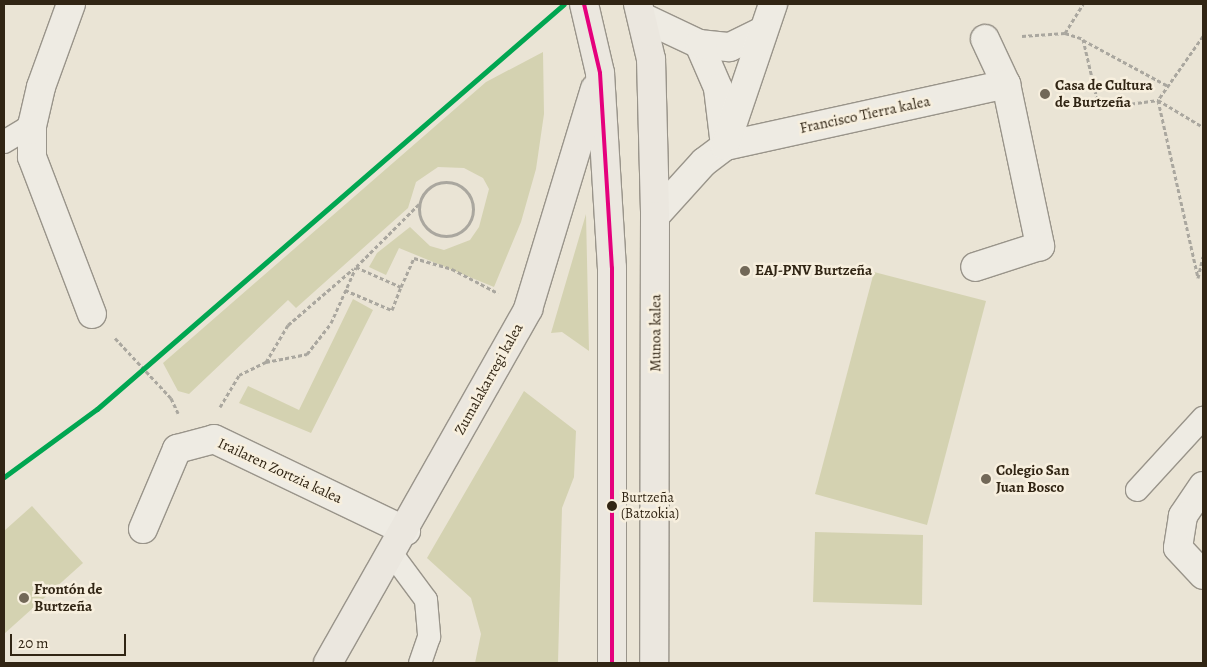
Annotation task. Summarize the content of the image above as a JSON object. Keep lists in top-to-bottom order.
{
  "streets": {
    "main road": ["Munoa kalea", "Zumalakarregi kalea"],
    "street": ["Francisco Tierra kalea", "Irailaren Zortzia kalea"]
  },
  "crossings": [
    ["Zumalakarregi kalea", "Irailaren Zortzia kalea"]
  ],
  "places": [
    "Casa de Cultura de Burtzeña",
    "EAJ-PNV Burtzeña",
    "Colegio San Juan Bosco",
    "Burtzeña (Batzokia)",
    "Frontón de Burtzeña"
  ],
  "scale_bar": "20 m"
}
